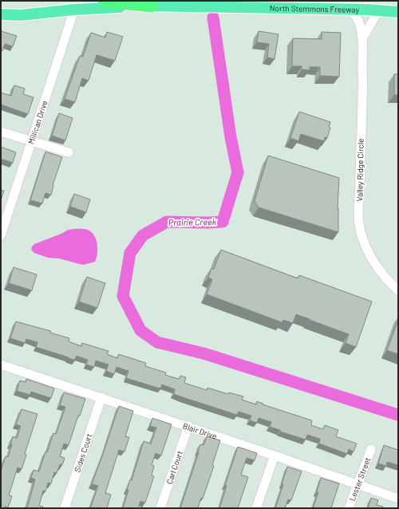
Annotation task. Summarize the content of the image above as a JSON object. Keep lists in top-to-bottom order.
{
  "streets": {
    "main road": ["North Stemmons Freeway"],
    "street": [
      "Millican Drive",
      "Valley Ridge Circle",
      "Blair Drive",
      "Sides Court",
      "Carl Court",
      "Lester Street"
    ]
  },
  "crossings": [
    ["North Stemmons Freeway", "Millican Drive"],
    ["North Stemmons Freeway", "Valley Ridge Circle"],
    ["Blair Drive", "Sides Court"],
    ["Blair Drive", "Carl Court"],
    ["Blair Drive", "Lester Street"]
  ],
  "water": ["Prairie Creek"]
}
